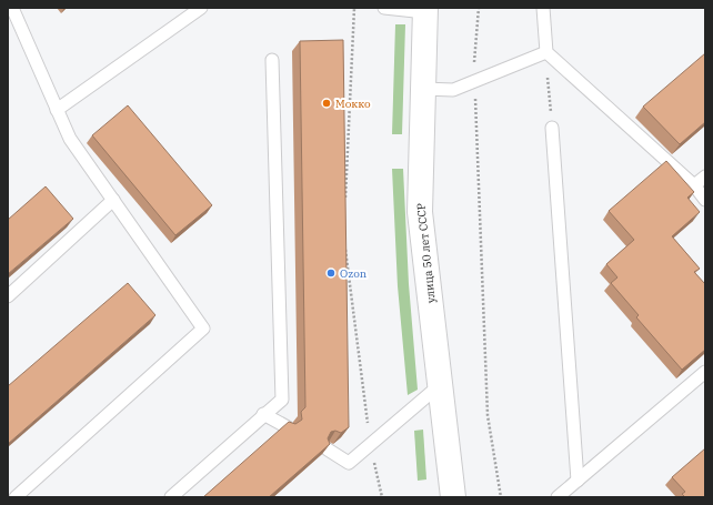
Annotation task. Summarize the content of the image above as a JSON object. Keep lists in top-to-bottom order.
{
  "streets": {
    "main road": ["улица 50 лет СССР"]
  },
  "places": ["Мокко", "Ozon"]
}
